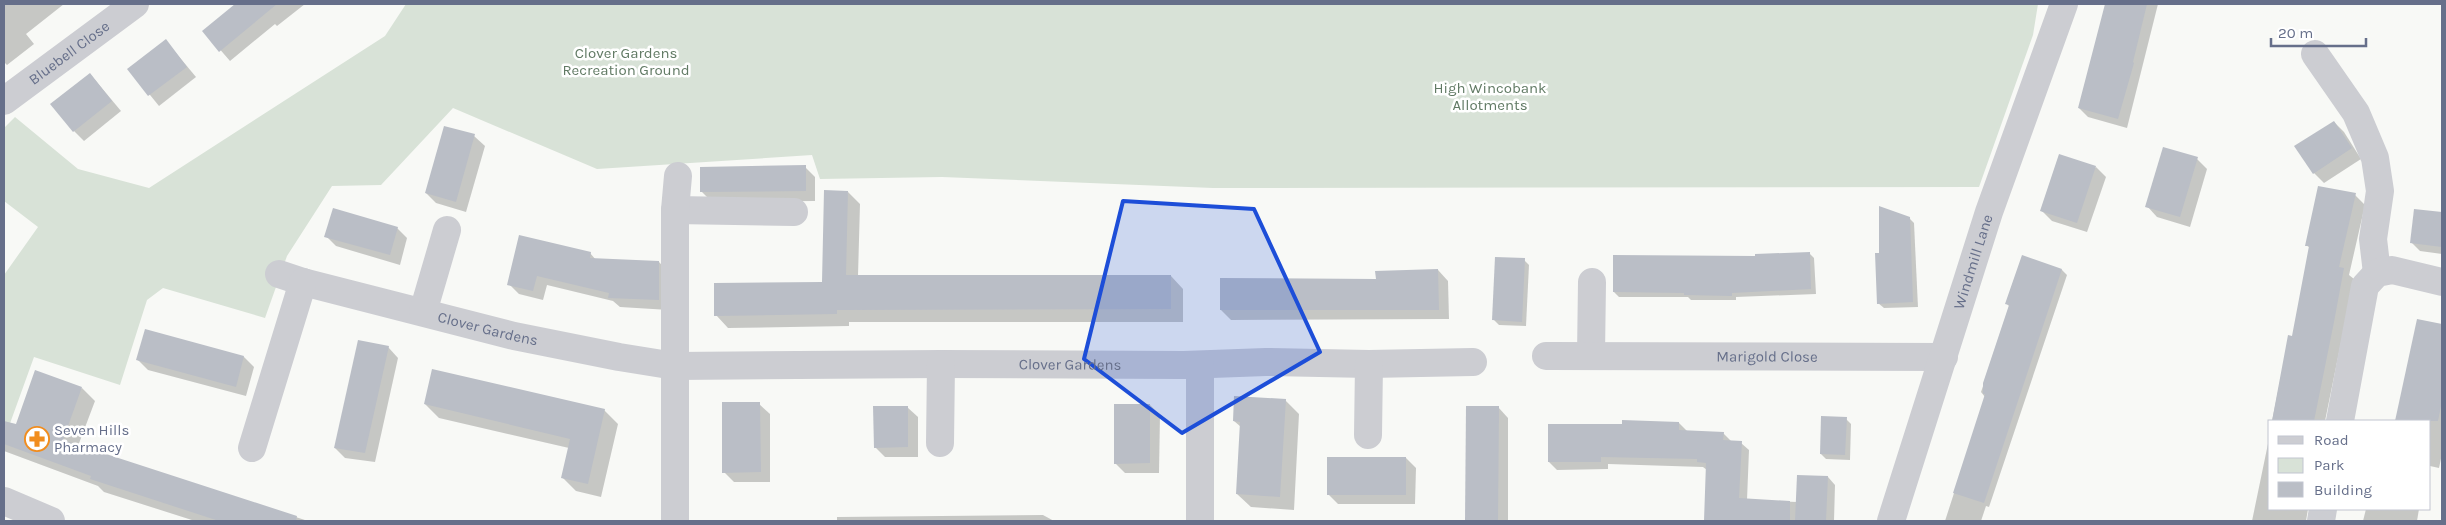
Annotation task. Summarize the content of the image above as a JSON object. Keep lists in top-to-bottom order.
{
  "streets": {
    "street": [
      "Bluebell Close",
      "Windmill Lane",
      "Clover Gardens",
      "Marigold Close"
    ]
  },
  "crossings": [
    ["Windmill Lane", "Marigold Close"]
  ],
  "parks": ["Clover Gardens Recreation Ground", "High Wincobank Allotments"],
  "places": {
    "pharmacy": ["Seven Hills Pharmacy"]
  },
  "legend": ["Road", "Park", "Building"],
  "scale_bar": "20 m"
}
